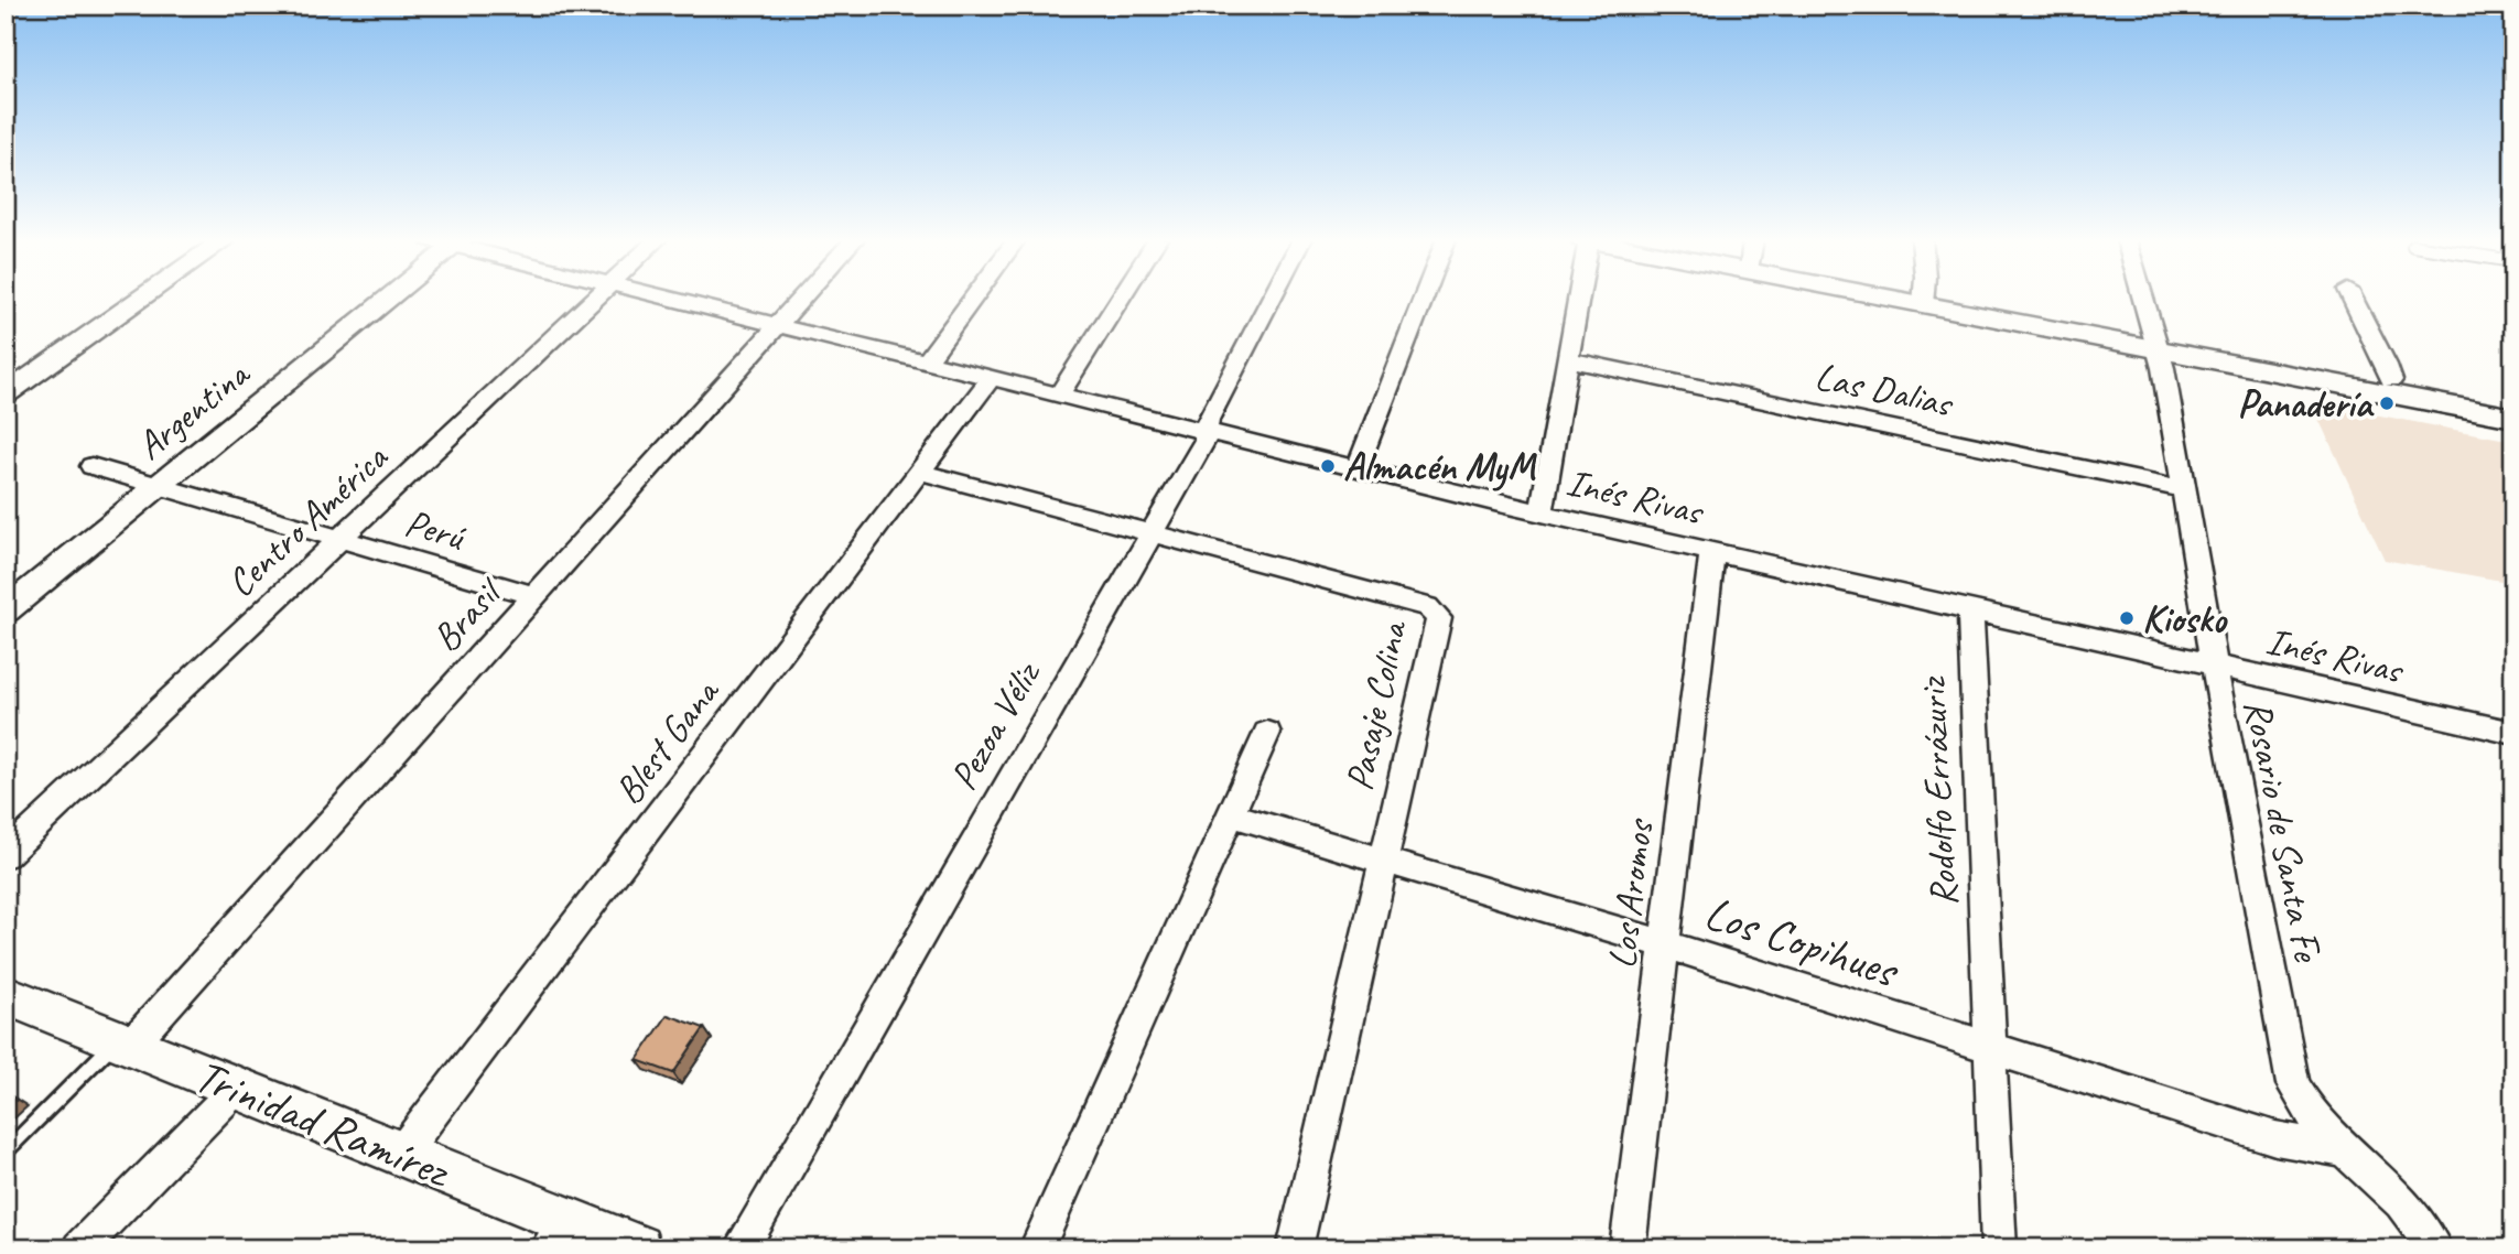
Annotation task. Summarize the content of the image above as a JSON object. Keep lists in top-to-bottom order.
{
  "streets": {
    "main road": ["Trinidad Ramírez"],
    "street": [
      "Las Dalias",
      "Argentina",
      "Inés Rivas",
      "Centro América",
      "Perú",
      "Brasil",
      "Pasaje Colina",
      "Pezoa Véliz",
      "Blest Gana",
      "Rodolfo Errázuriz",
      "Rosario de Santa Fe",
      "Los Aromos",
      "Los Copihues"
    ]
  },
  "crossings": [
    ["Las Dalias", "Rosario de Santa Fe"],
    ["Argentina", "Perú"],
    ["Inés Rivas", "Brasil"],
    ["Inés Rivas", "Pezoa Véliz"],
    ["Inés Rivas", "Blest Gana"],
    ["Inés Rivas", "Rodolfo Errázuriz"],
    ["Inés Rivas", "Rosario de Santa Fe"],
    ["Inés Rivas", "Los Aromos"],
    ["Centro América", "Perú"],
    ["Perú", "Brasil"],
    ["Brasil", "Trinidad Ramírez"],
    ["Pasaje Colina", "Pezoa Véliz"],
    ["Pasaje Colina", "Blest Gana"],
    ["Pasaje Colina", "Los Copihues"],
    ["Blest Gana", "Trinidad Ramírez"],
    ["Rodolfo Errázuriz", "Los Copihues"],
    ["Rosario de Santa Fe", "Los Copihues"],
    ["Los Aromos", "Los Copihues"]
  ],
  "places": ["Panadería", "Almacén MyM", "Kiosko"]
}
